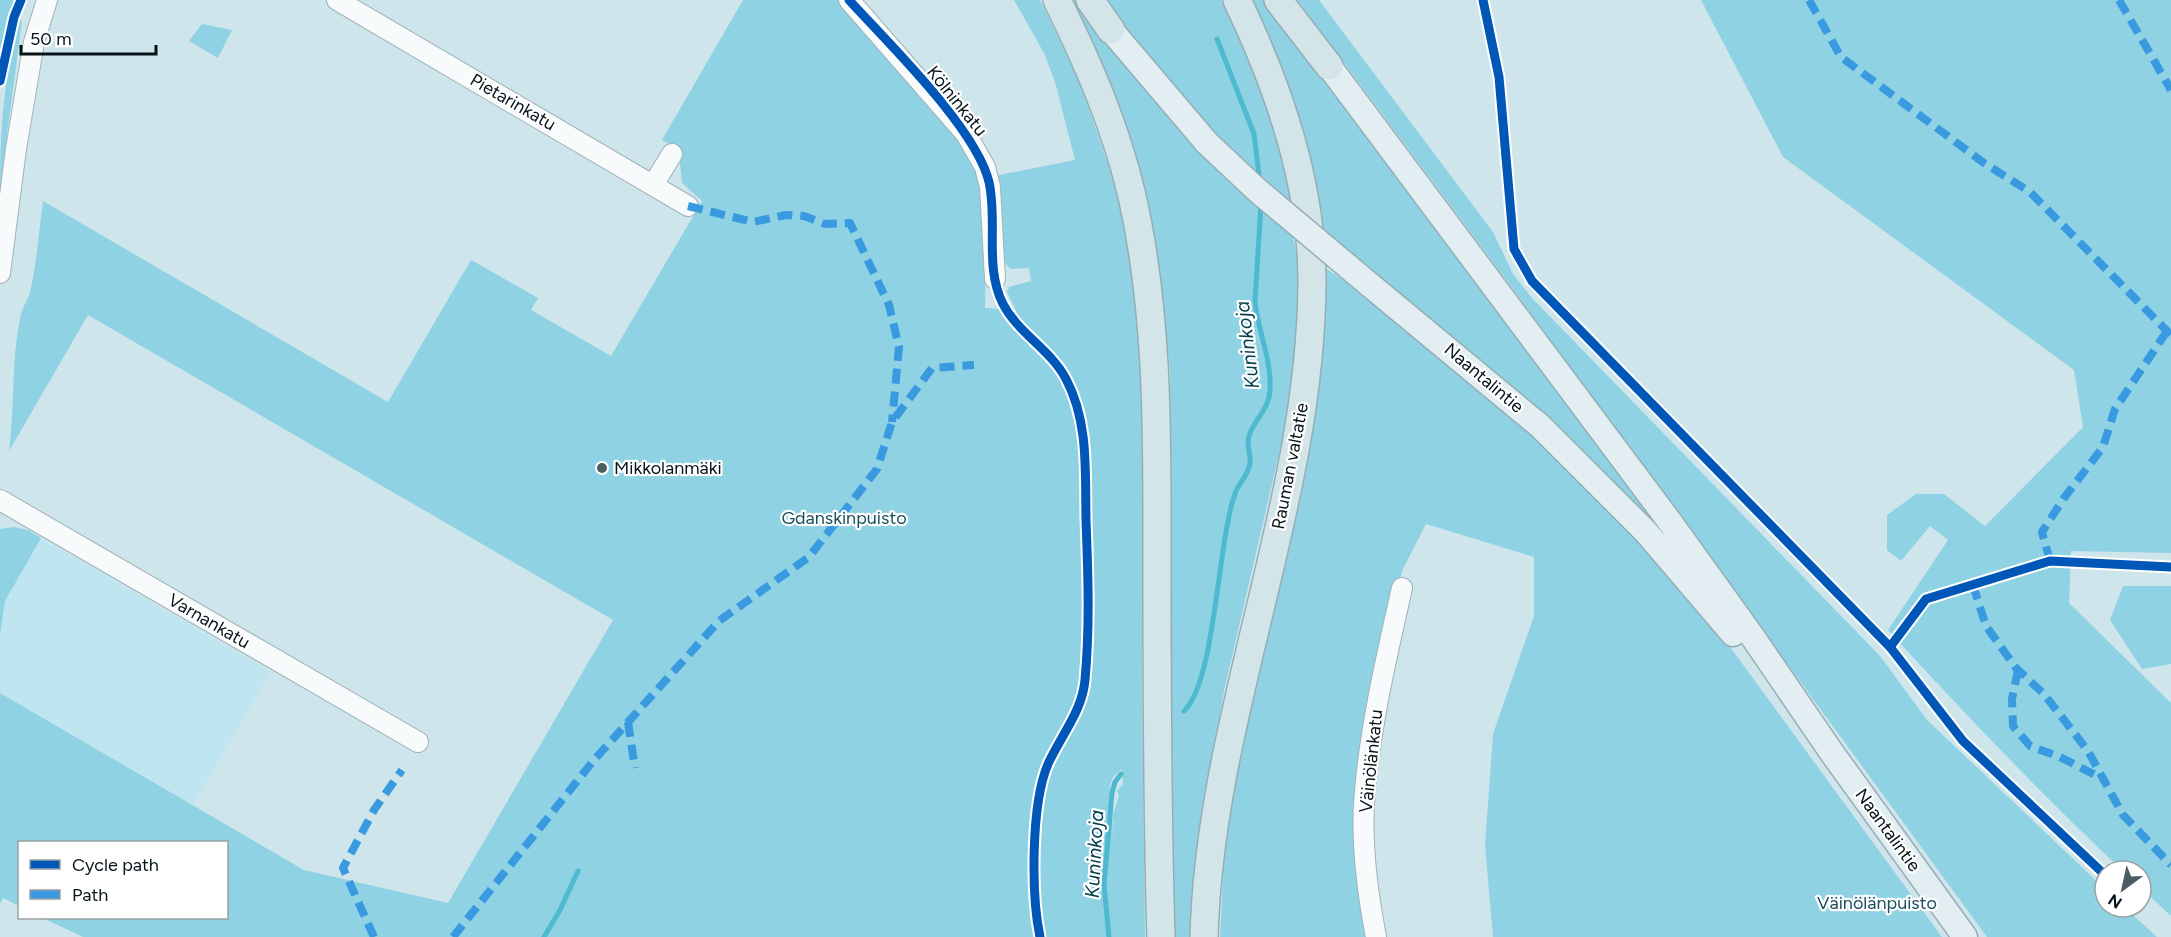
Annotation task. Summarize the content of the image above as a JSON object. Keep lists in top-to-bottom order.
{
  "streets": {
    "highway": ["Rauman valtatie"],
    "main road": ["Naantalintie"],
    "street": [
      "Kölninkatu",
      "Pietarinkatu",
      "Varnankatu",
      "Väinölänkatu"
    ]
  },
  "water": ["Kuninkoja"],
  "parks": ["Gdanskinpuisto", "Väinölänpuisto"],
  "places": ["Mikkolanmäki"],
  "legend": ["Cycle path", "Path"],
  "scale_bar": "50 m",
  "north": "bottom left"
}
